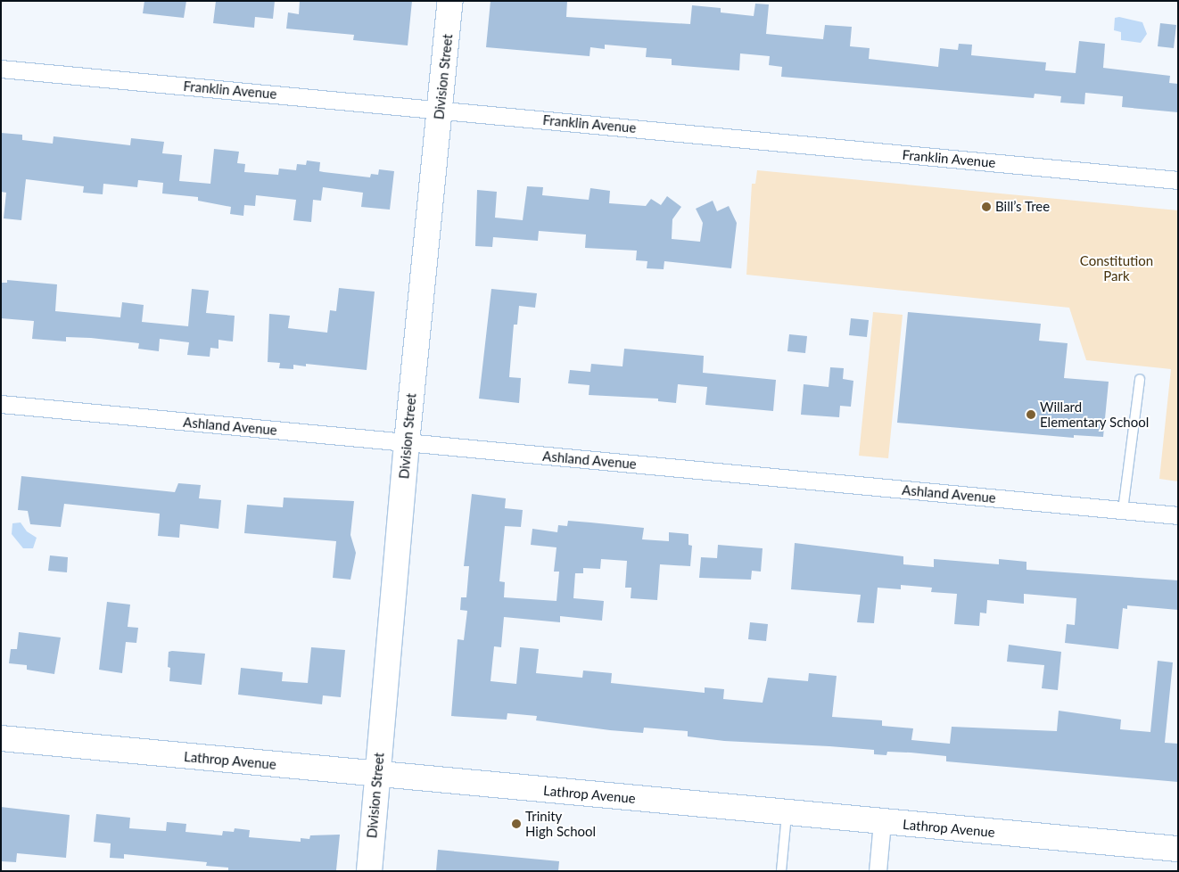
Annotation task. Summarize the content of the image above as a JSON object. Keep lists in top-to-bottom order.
{
  "streets": {
    "street": [
      "Division Street",
      "Franklin Avenue",
      "Ashland Avenue",
      "Lathrop Avenue"
    ]
  },
  "crossings": [
    ["Division Street", "Franklin Avenue"],
    ["Division Street", "Ashland Avenue"],
    ["Division Street", "Lathrop Avenue"]
  ],
  "parks": ["Constitution Park"],
  "places": ["Bill’s Tree", "Willard Elementary School", "Trinity High School"]
}
